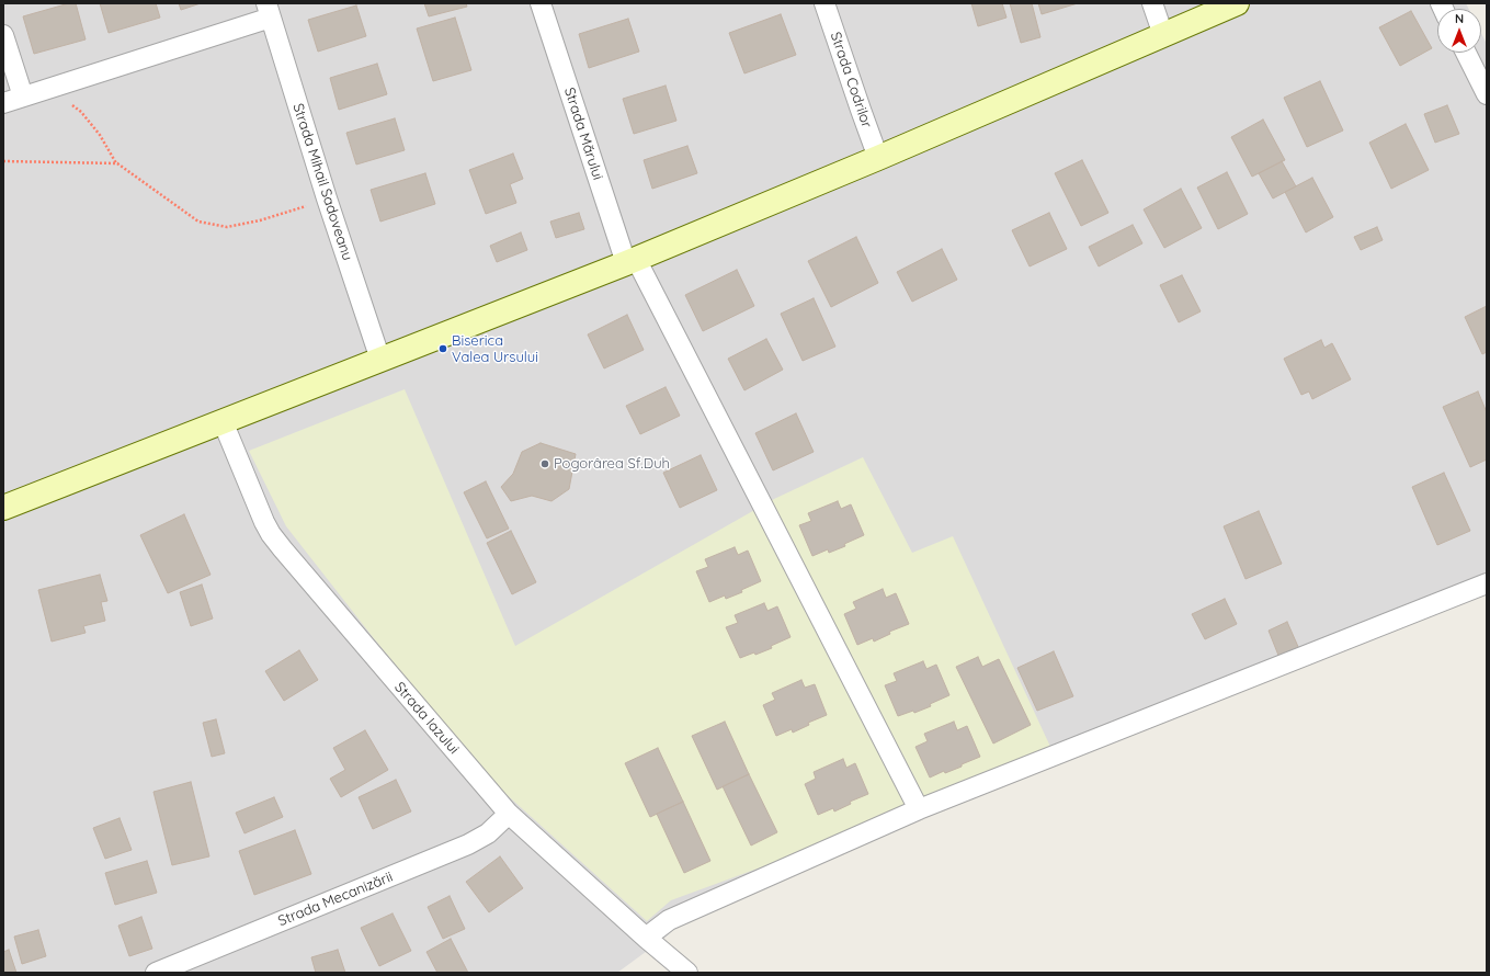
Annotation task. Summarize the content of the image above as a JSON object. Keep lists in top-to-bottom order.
{
  "streets": {
    "street": [
      "Strada Codrilor",
      "Strada Mărului",
      "Strada Mihail Sadoveanu",
      "Strada Iazului",
      "Strada Mecanizării"
    ]
  },
  "crossings": [
    ["Strada Iazului", "Strada Mecanizării"]
  ],
  "places": ["Biserica Valea Ursului", "Pogorârea Sf.Duh"],
  "north": "top"
}
